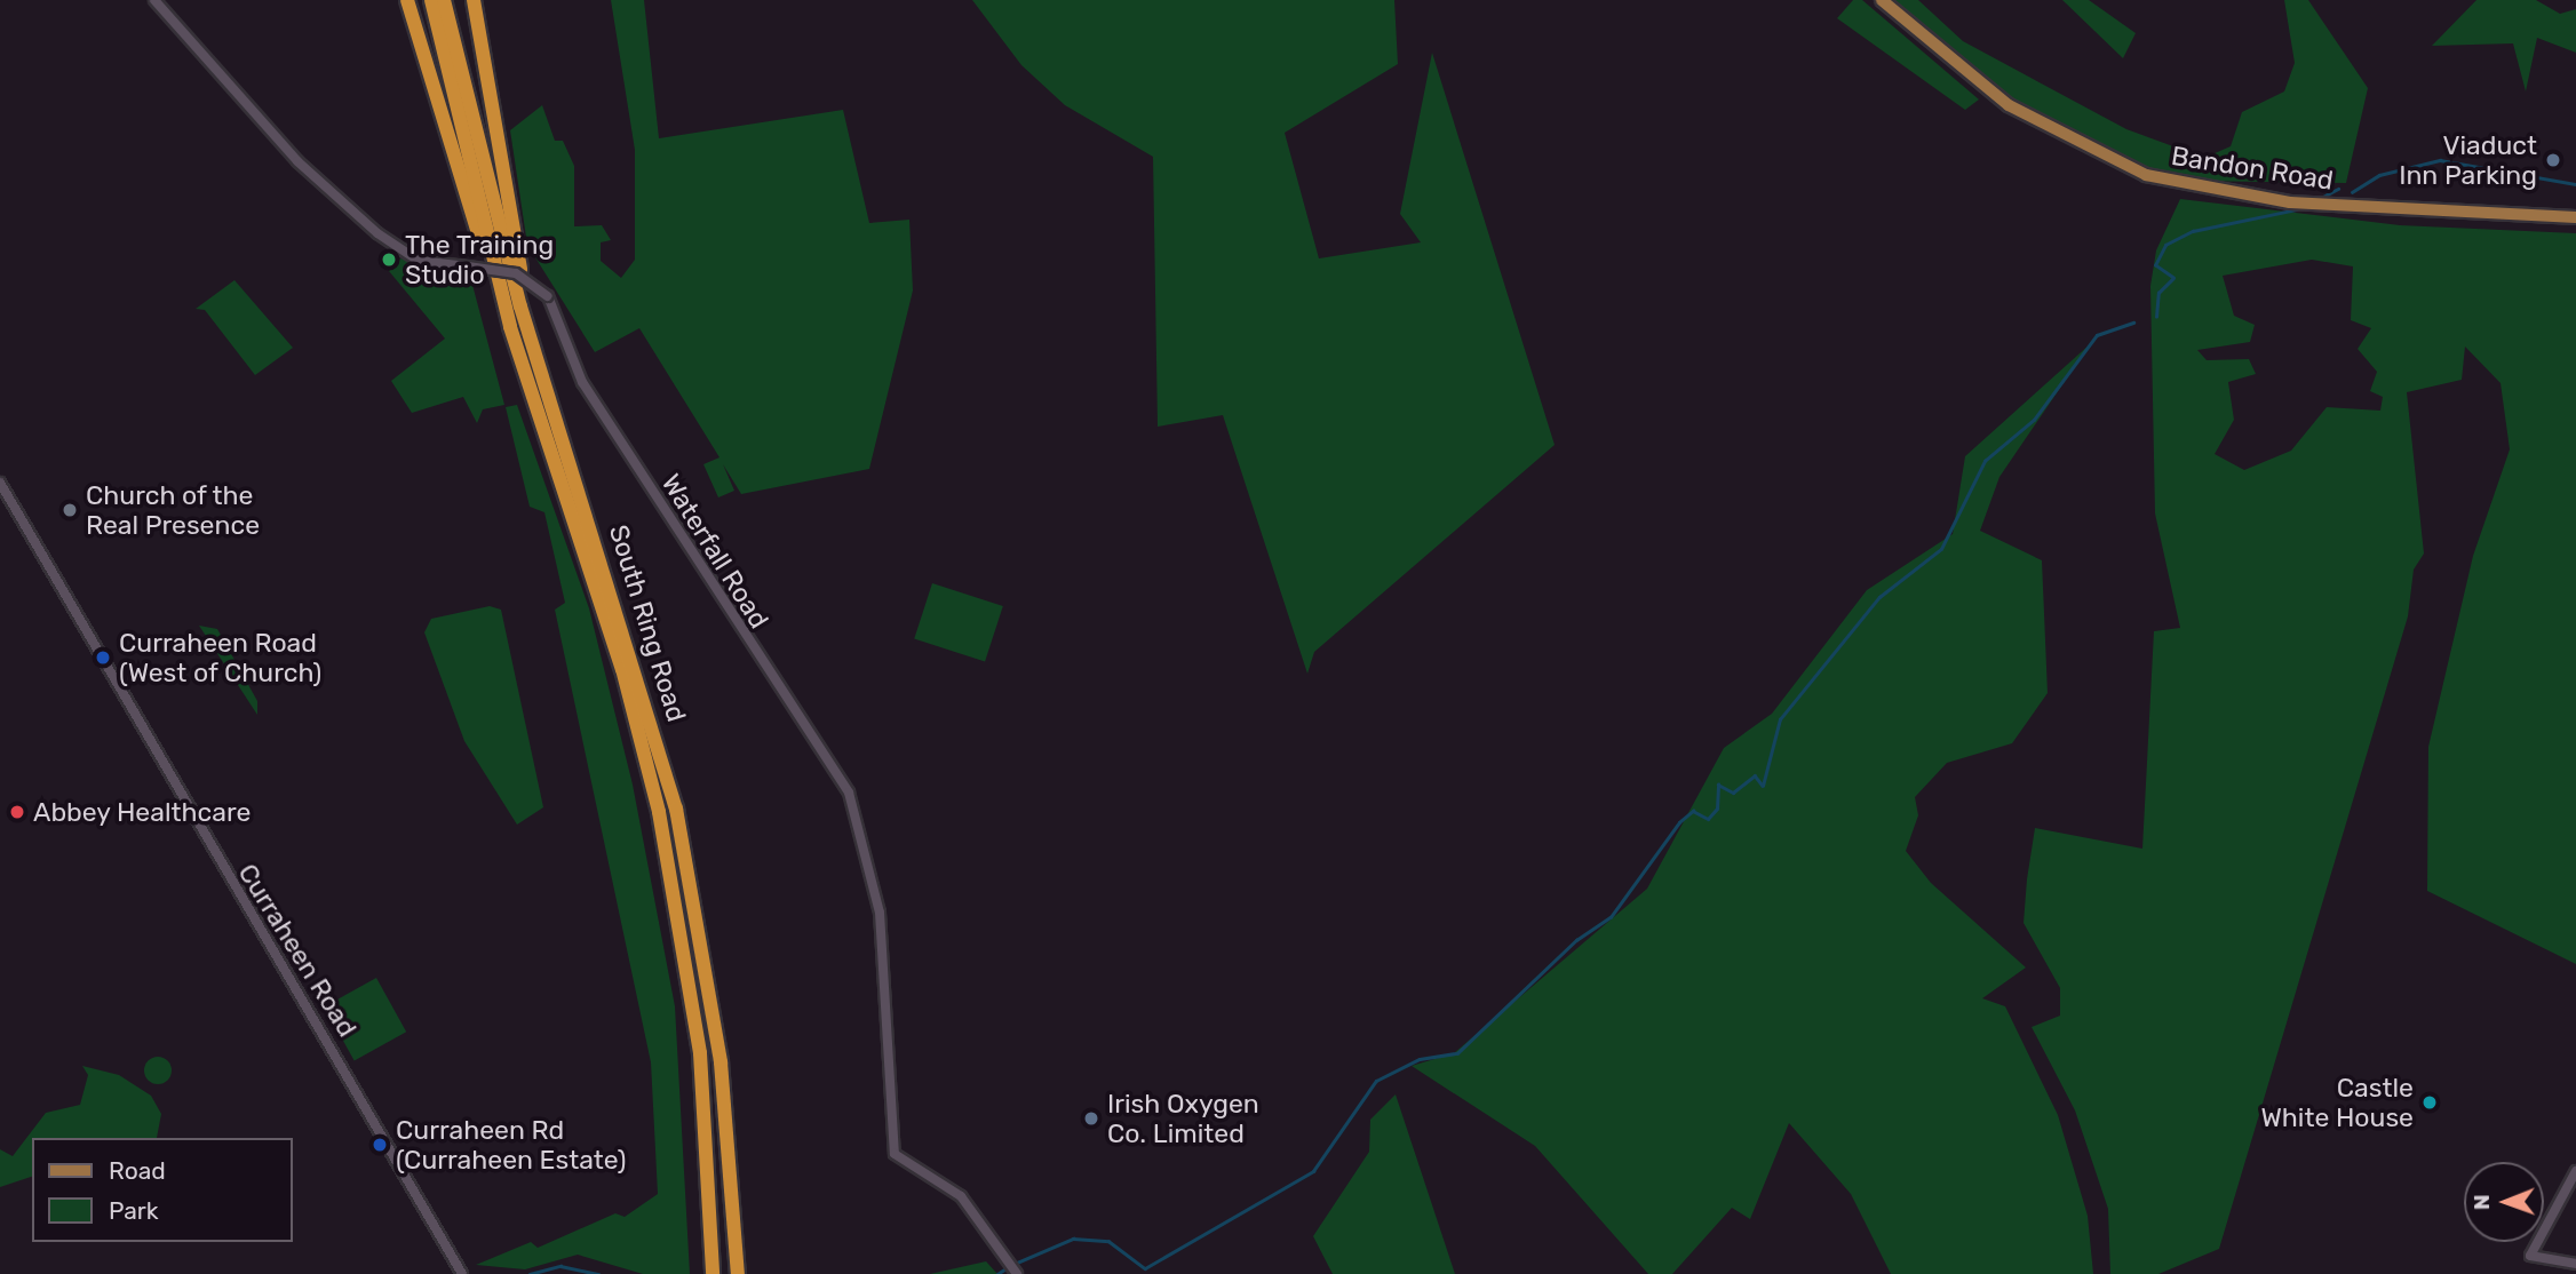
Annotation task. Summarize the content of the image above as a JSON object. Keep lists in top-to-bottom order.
{
  "streets": {
    "highway": ["South Ring Road"],
    "main road": ["Bandon Road"],
    "street": ["Waterfall Road", "Curraheen Road"]
  },
  "places": [
    "Viaduct Inn Parking",
    "The Training Studio",
    "Church of the Real Presence",
    "Curraheen Road (West of Church)",
    "Abbey Healthcare",
    "Castle White House",
    "Irish Oxygen Co. Limited",
    "Curraheen Rd (Curraheen Estate)"
  ],
  "legend": ["Road", "Park"],
  "north": "left"
}
